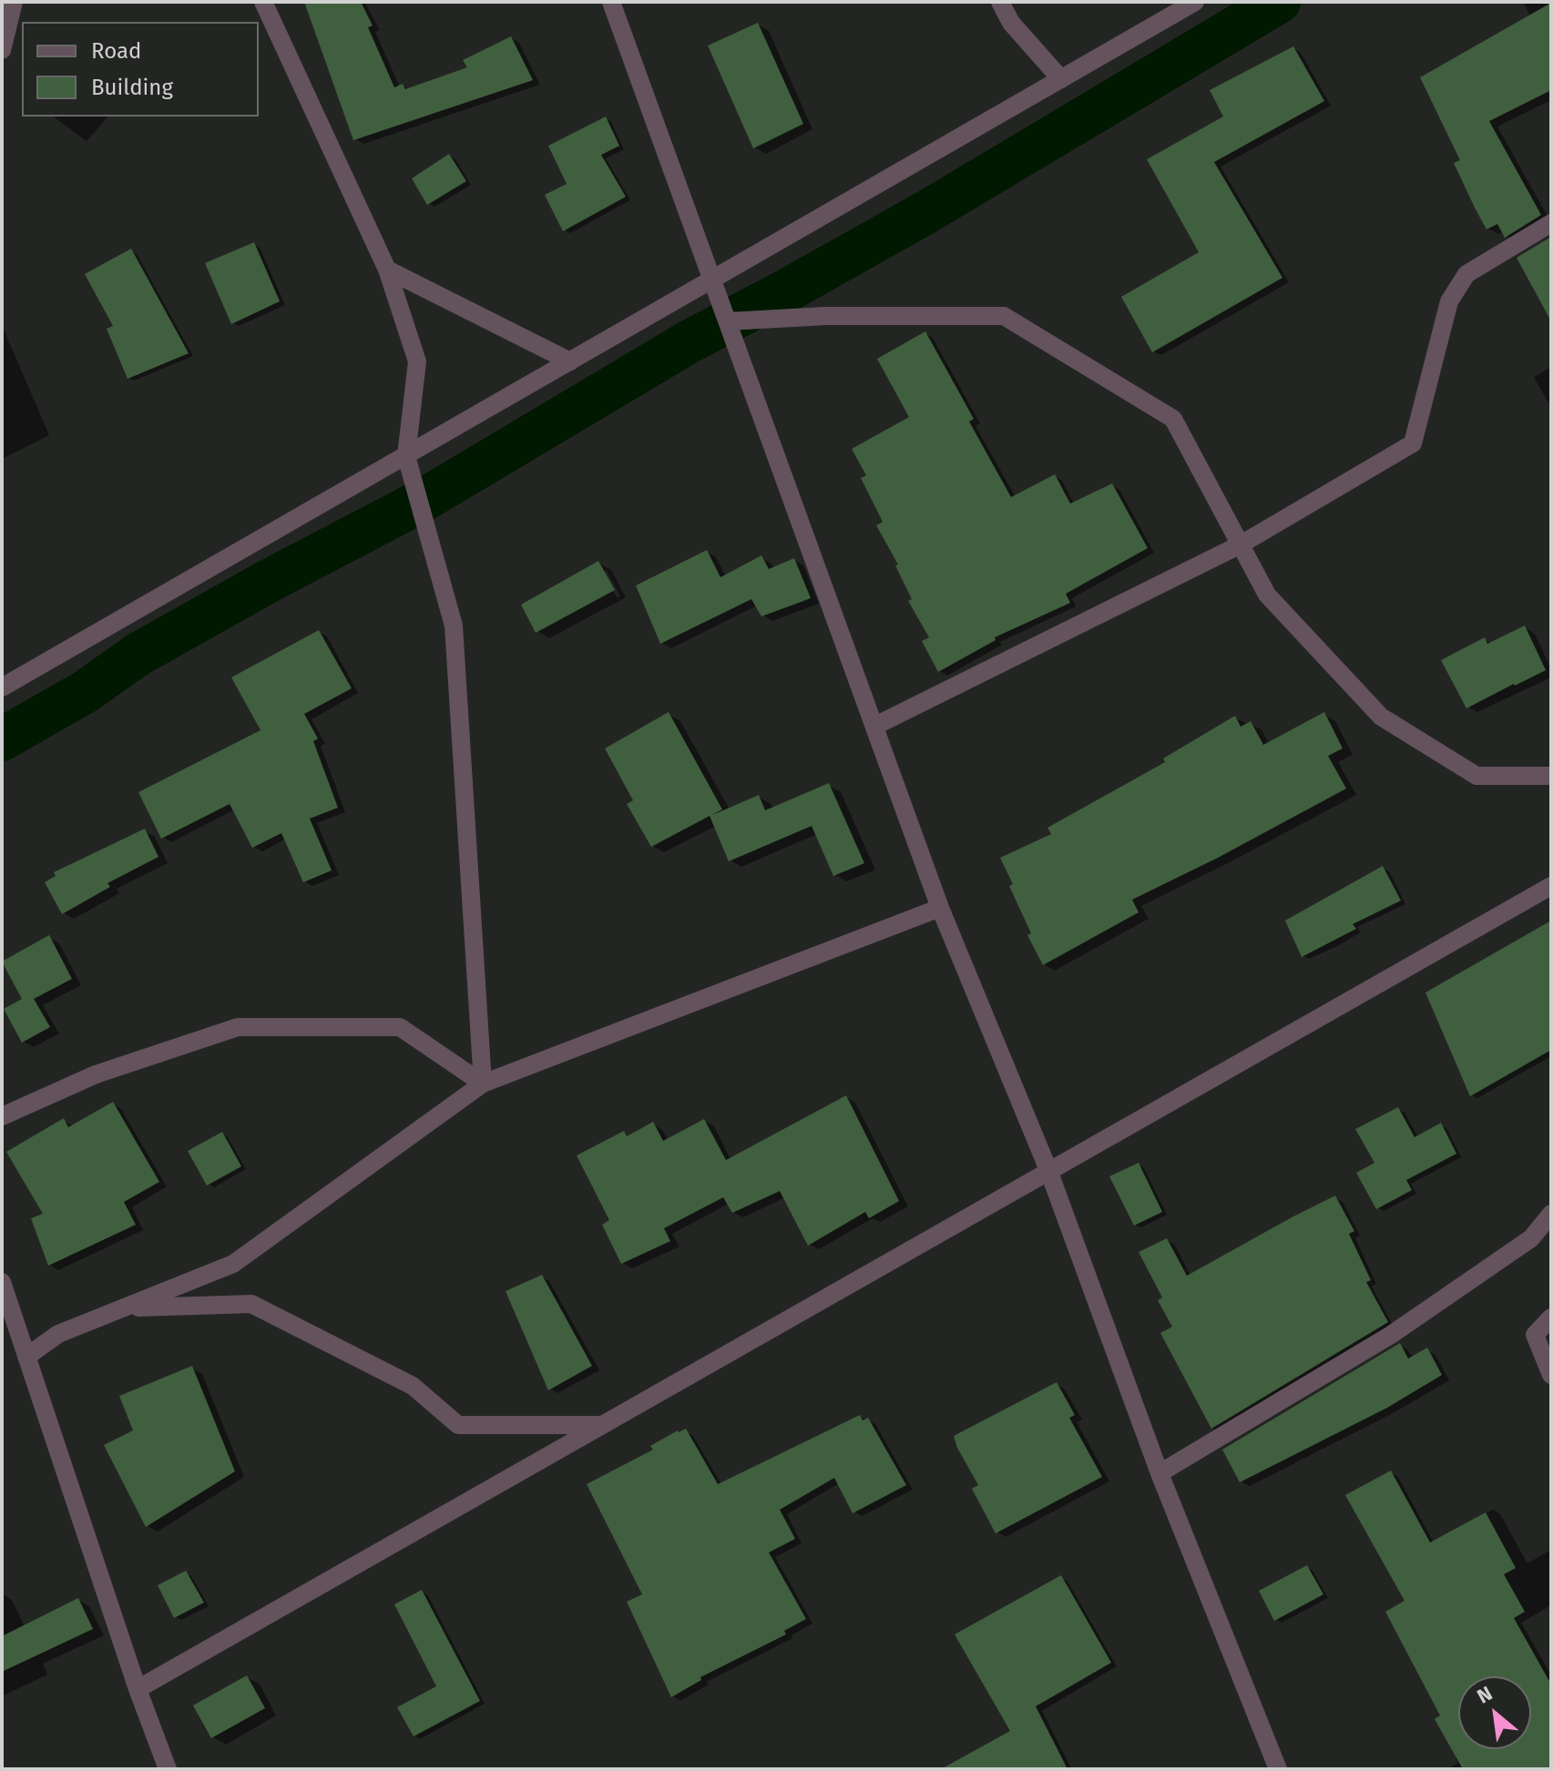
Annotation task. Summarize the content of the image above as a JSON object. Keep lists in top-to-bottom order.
{
  "legend": ["Road", "Building"],
  "north": "top left"
}
